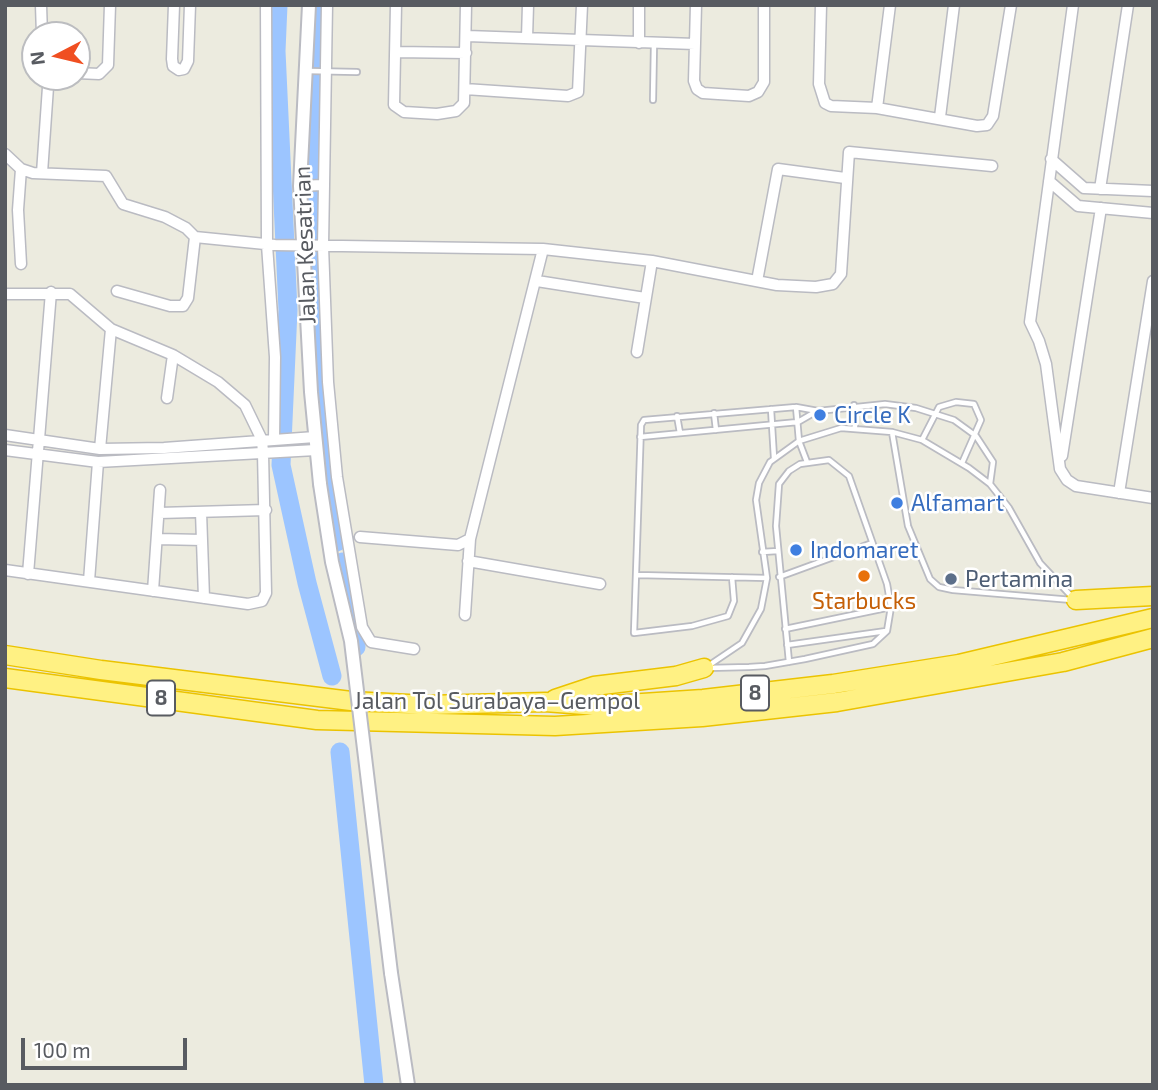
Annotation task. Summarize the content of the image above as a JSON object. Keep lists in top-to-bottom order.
{
  "streets": {
    "highway": ["8", "Jalan Tol Surabaya–Gempol"],
    "street": ["Jalan Kesatrian"]
  },
  "places": [
    "Circle K",
    "Alfamart",
    "Indomaret",
    "Starbucks",
    "Pertamina"
  ],
  "scale_bar": "100 m",
  "north": "left"
}
